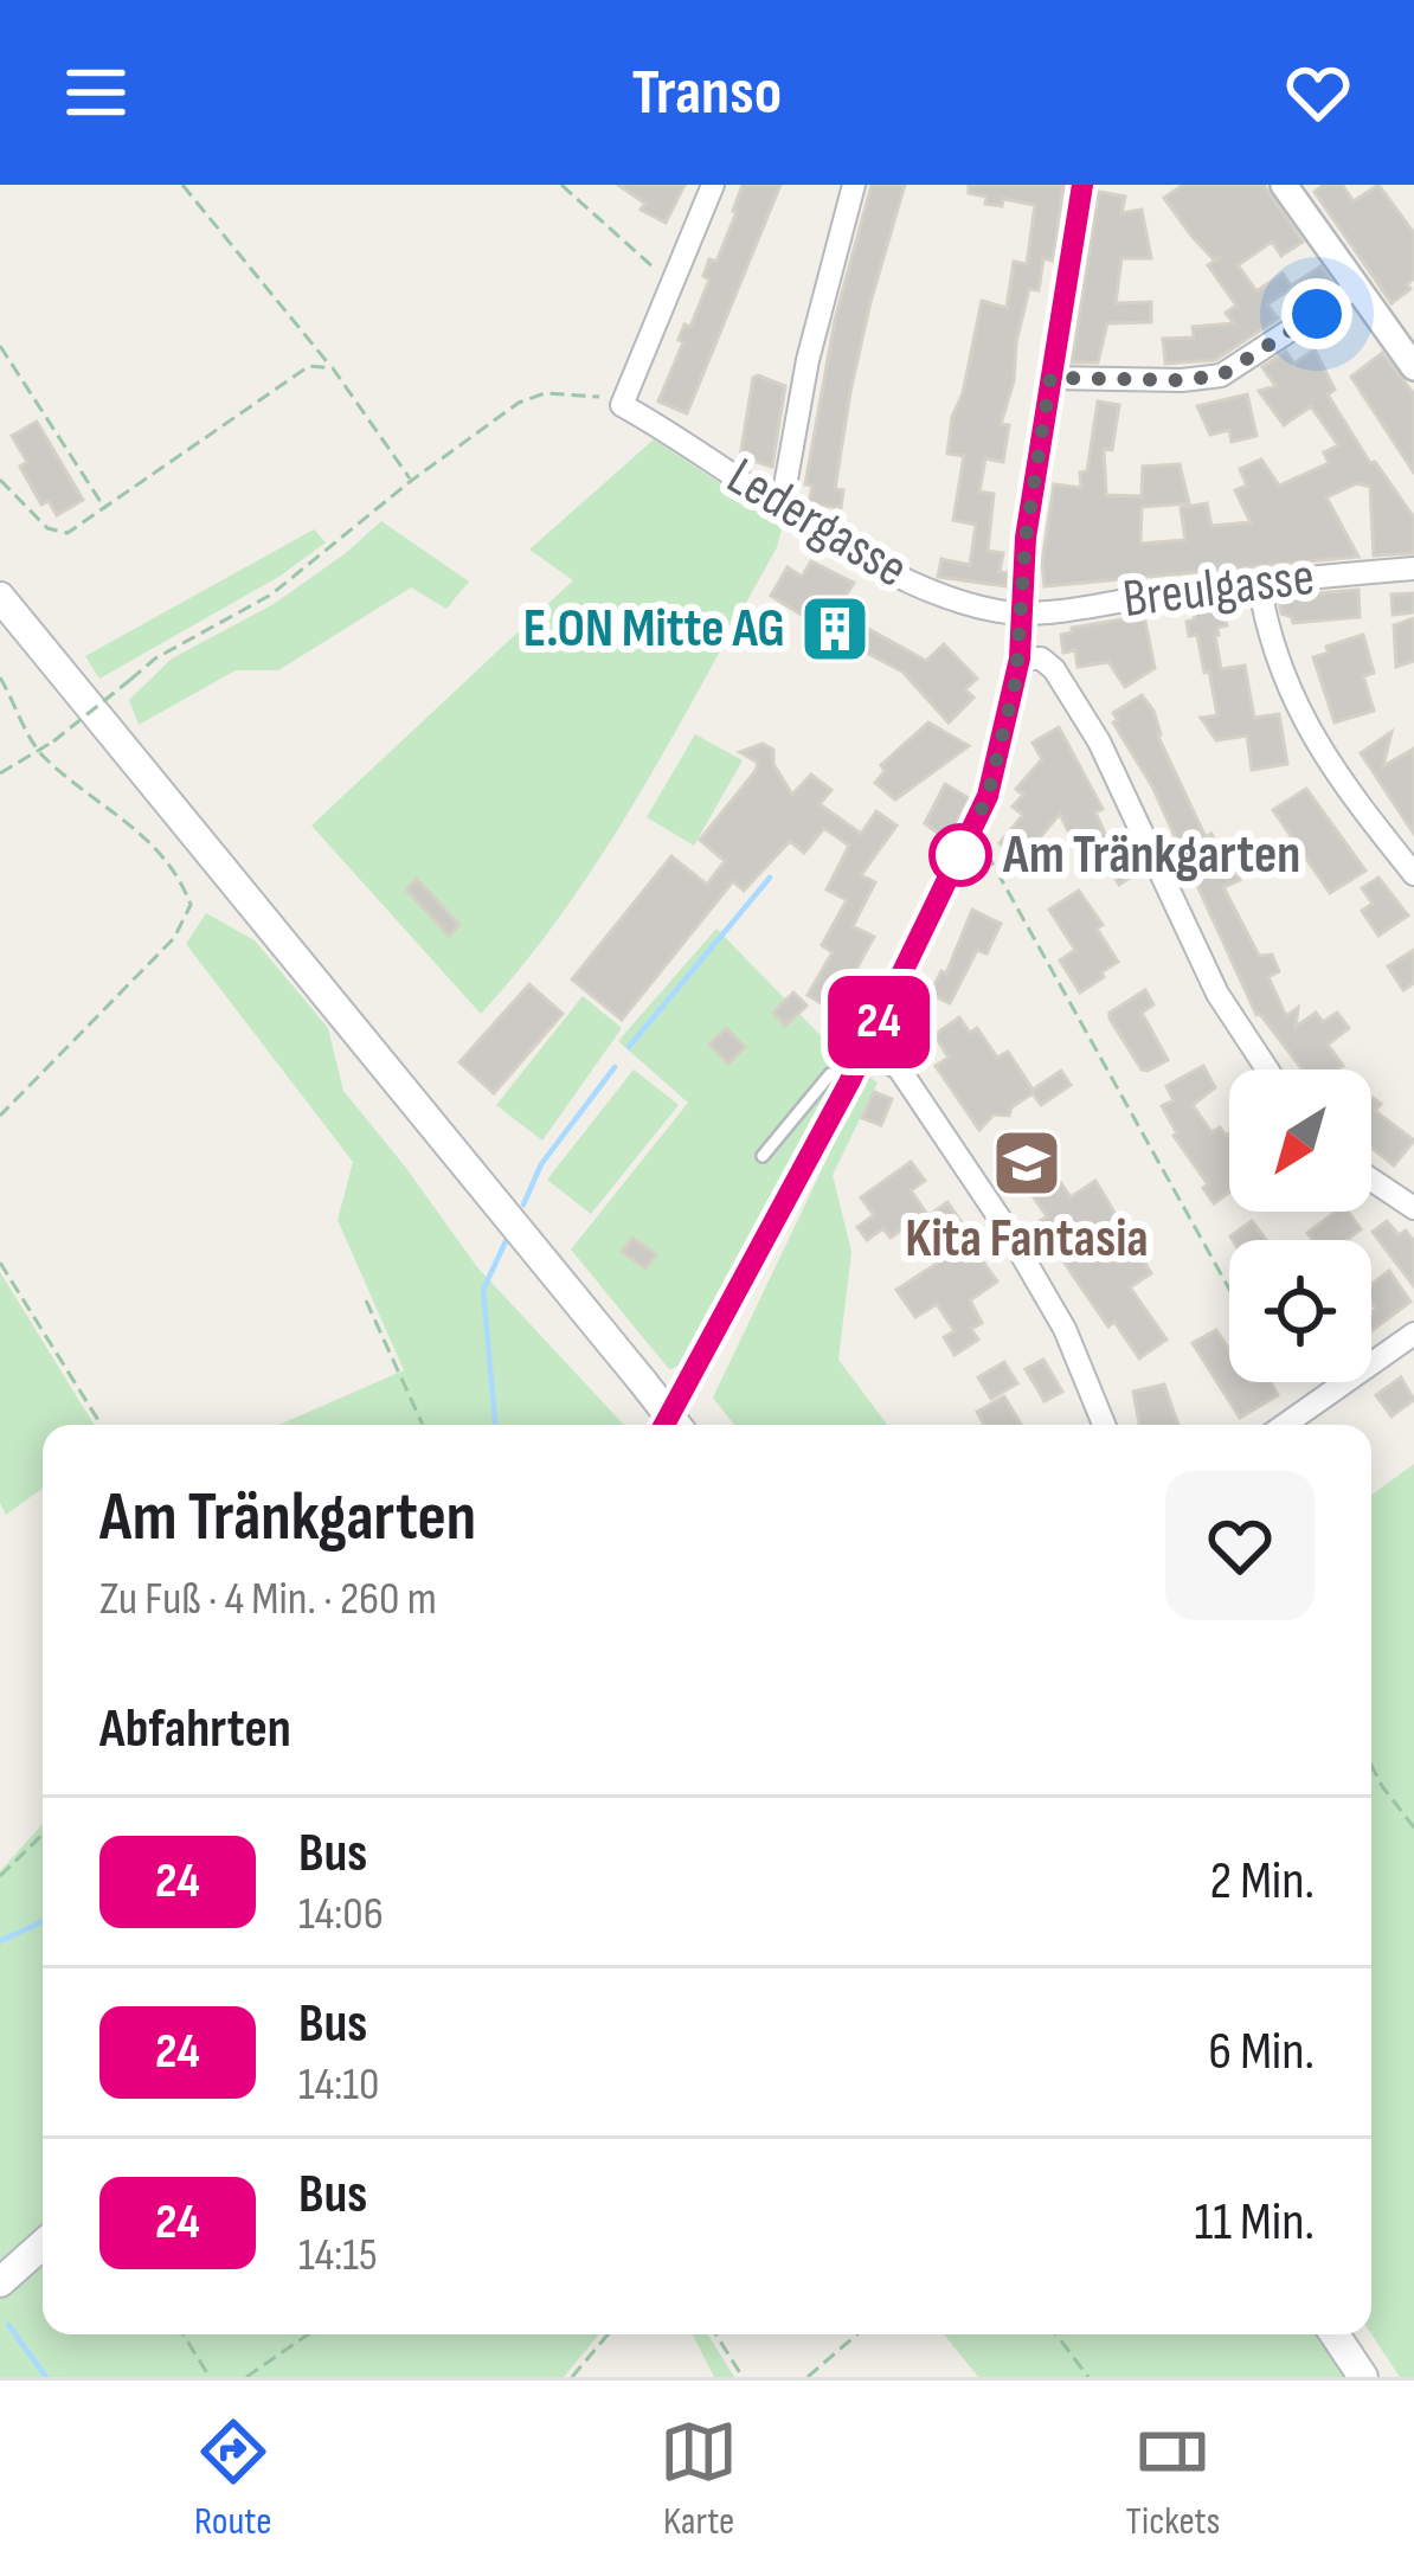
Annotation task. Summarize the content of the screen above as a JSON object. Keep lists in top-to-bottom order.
{
  "streets": {
    "street": ["Ledergasse", "Breulgasse"]
  },
  "crossings": [
    ["Ledergasse", "Breulgasse"]
  ],
  "places": {
    "building": ["E.ON Mitte AG"],
    "other": ["Am Tränkgarten"],
    "school or university": ["Kita Fantasia"]
  },
  "lines": ["bus line 24"],
  "north": "bottom left",
  "page": {
    "header": "Transo",
    "on_map": "24",
    "heading": [
      ["Am Tränkgarten", "Zu Fuß · 4 Min. · 260 m"],
      "Abfahrten"
    ],
    "list": [
      {
        "mark": "24",
        "name": "Bus",
        "note": "14:06",
        "value": "2 Min."
      },
      {
        "mark": "24",
        "name": "Bus",
        "note": "14:10",
        "value": "6 Min."
      },
      {
        "mark": "24",
        "name": "Bus",
        "note": "14:15",
        "value": "11 Min."
      }
    ],
    "tabs": ["Route", "Karte", "Tickets"]
  }
}
